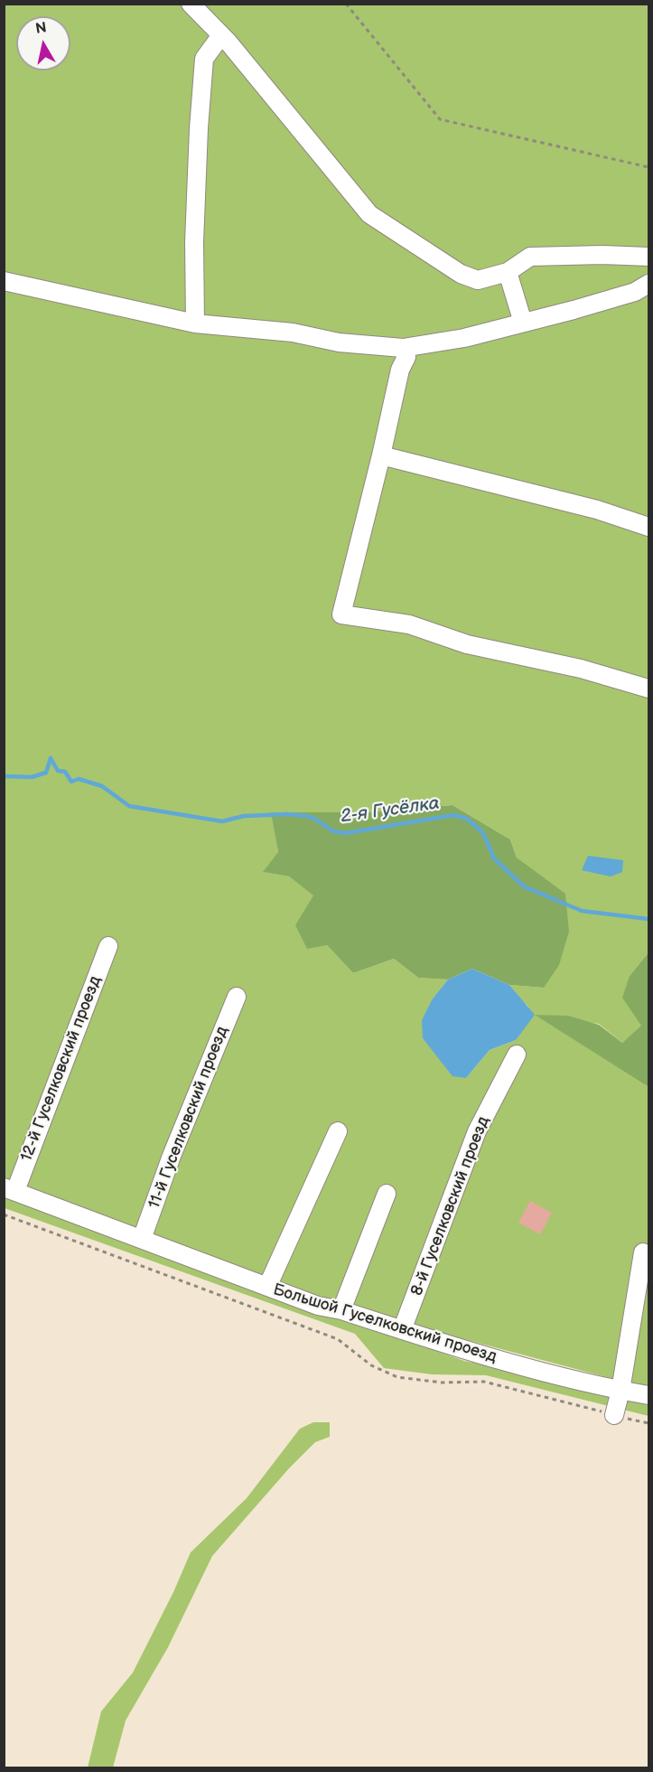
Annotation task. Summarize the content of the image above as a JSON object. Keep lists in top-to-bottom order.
{
  "streets": {
    "street": [
      "12-й Гуселковский проезд",
      "11-й Гуселковский проезд",
      "8-й Гуселковский проезд",
      "Большой Гуселковский проезд"
    ]
  },
  "crossings": [
    ["12-й Гуселковский проезд", "Большой Гуселковский проезд"],
    ["11-й Гуселковский проезд", "Большой Гуселковский проезд"],
    ["8-й Гуселковский проезд", "Большой Гуселковский проезд"]
  ],
  "water": ["2-я Гусёлка"],
  "north": "top"
}
